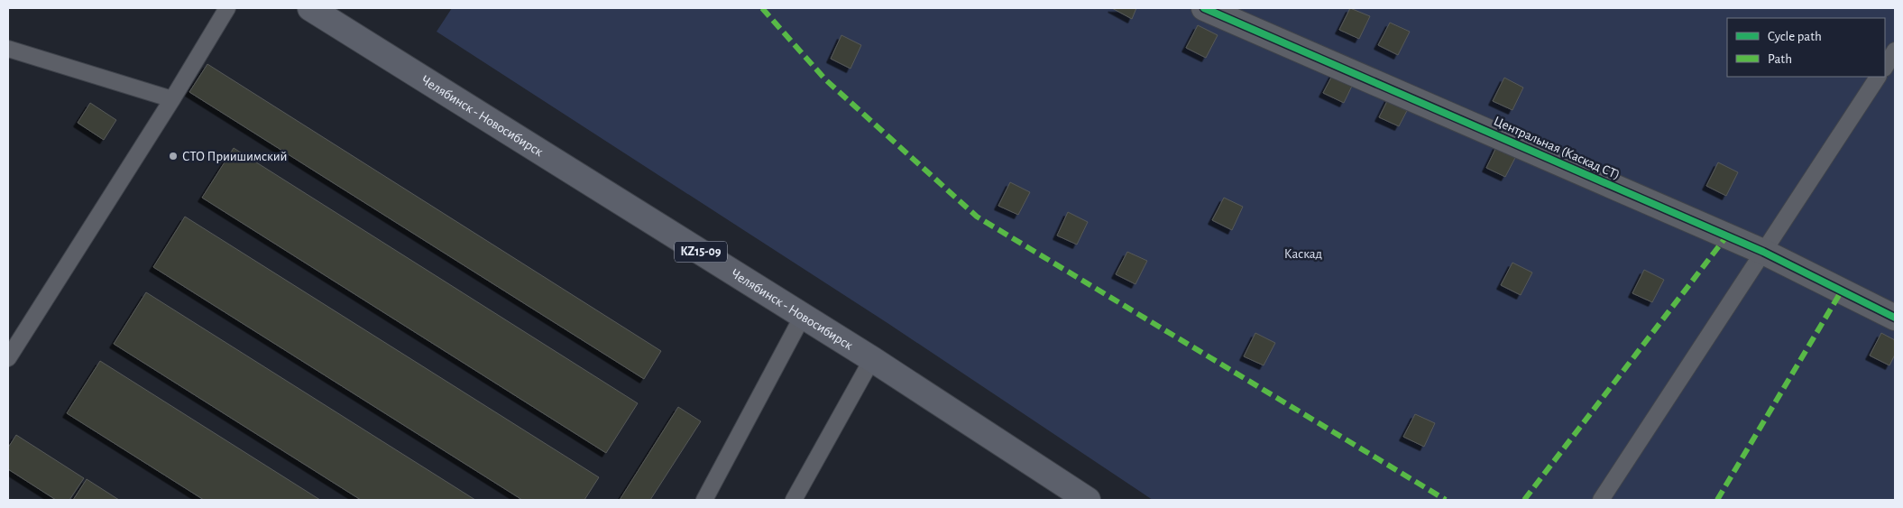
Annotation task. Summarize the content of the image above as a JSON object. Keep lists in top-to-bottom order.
{
  "streets": {
    "highway": ["Челябинск - Новосибирск", "KZ15-09"],
    "street": ["Центральная (Каскад СТ)"]
  },
  "parks": ["Каскад"],
  "places": ["СТО Приишимский"],
  "legend": ["Cycle path", "Path"]
}
